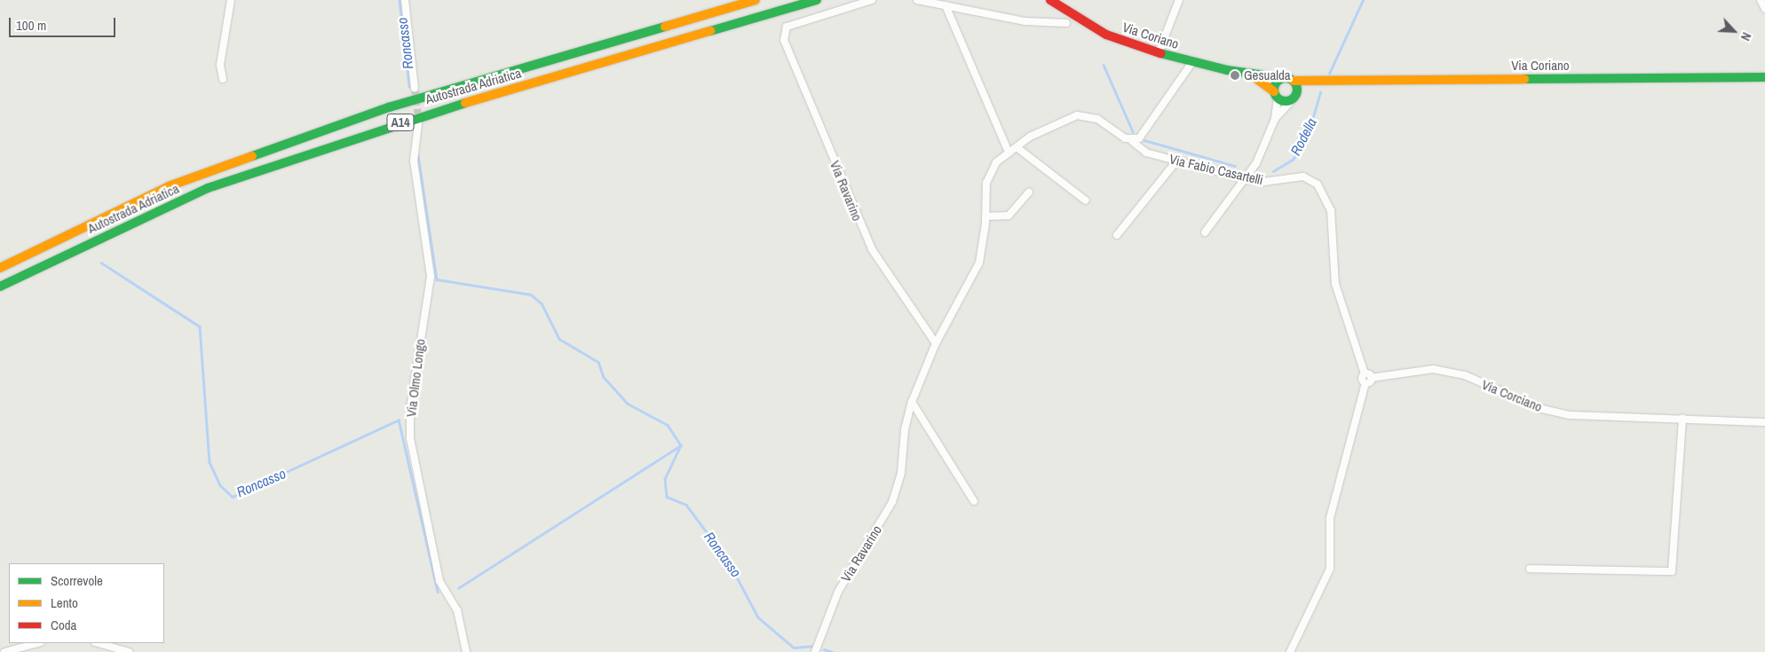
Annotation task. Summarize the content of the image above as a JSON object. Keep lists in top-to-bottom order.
{
  "streets": {
    "main road": ["Via Coriano", "Autostrada Adriatica", "A14"],
    "street": [
      "Via Fabio Casartelli",
      "Via Ravarino",
      "Via Olmo Longo",
      "Via Corciano"
    ]
  },
  "crossings": [
    ["Via Fabio Casartelli", "Via Ravarino"],
    ["Via Fabio Casartelli", "Via Corciano"]
  ],
  "water": ["Roncasso", "Rodella"],
  "places": ["Gesualda"],
  "legend": ["Scorrevole", "Lento", "Coda"],
  "scale_bar": "100 m",
  "north": "bottom right"
}
